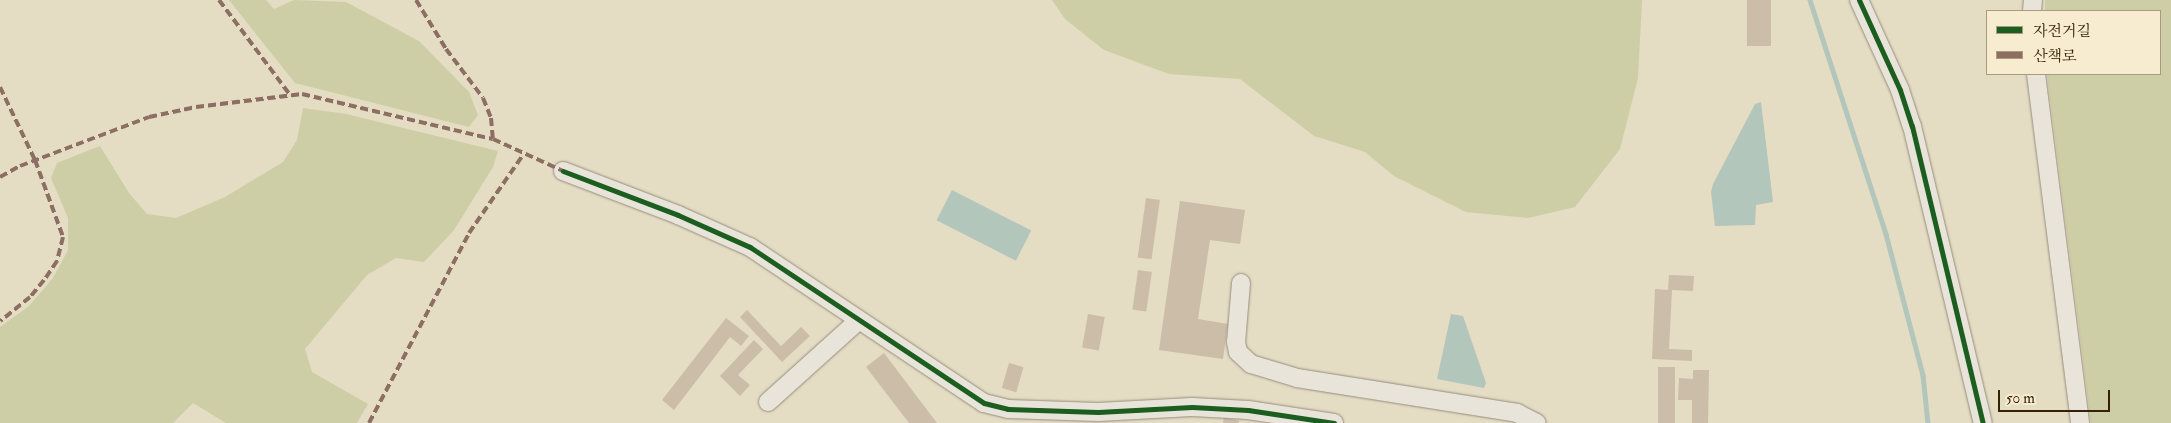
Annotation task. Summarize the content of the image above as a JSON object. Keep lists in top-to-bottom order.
{
  "legend": ["자전거길", "산책로"],
  "scale_bar": "50 m"
}
